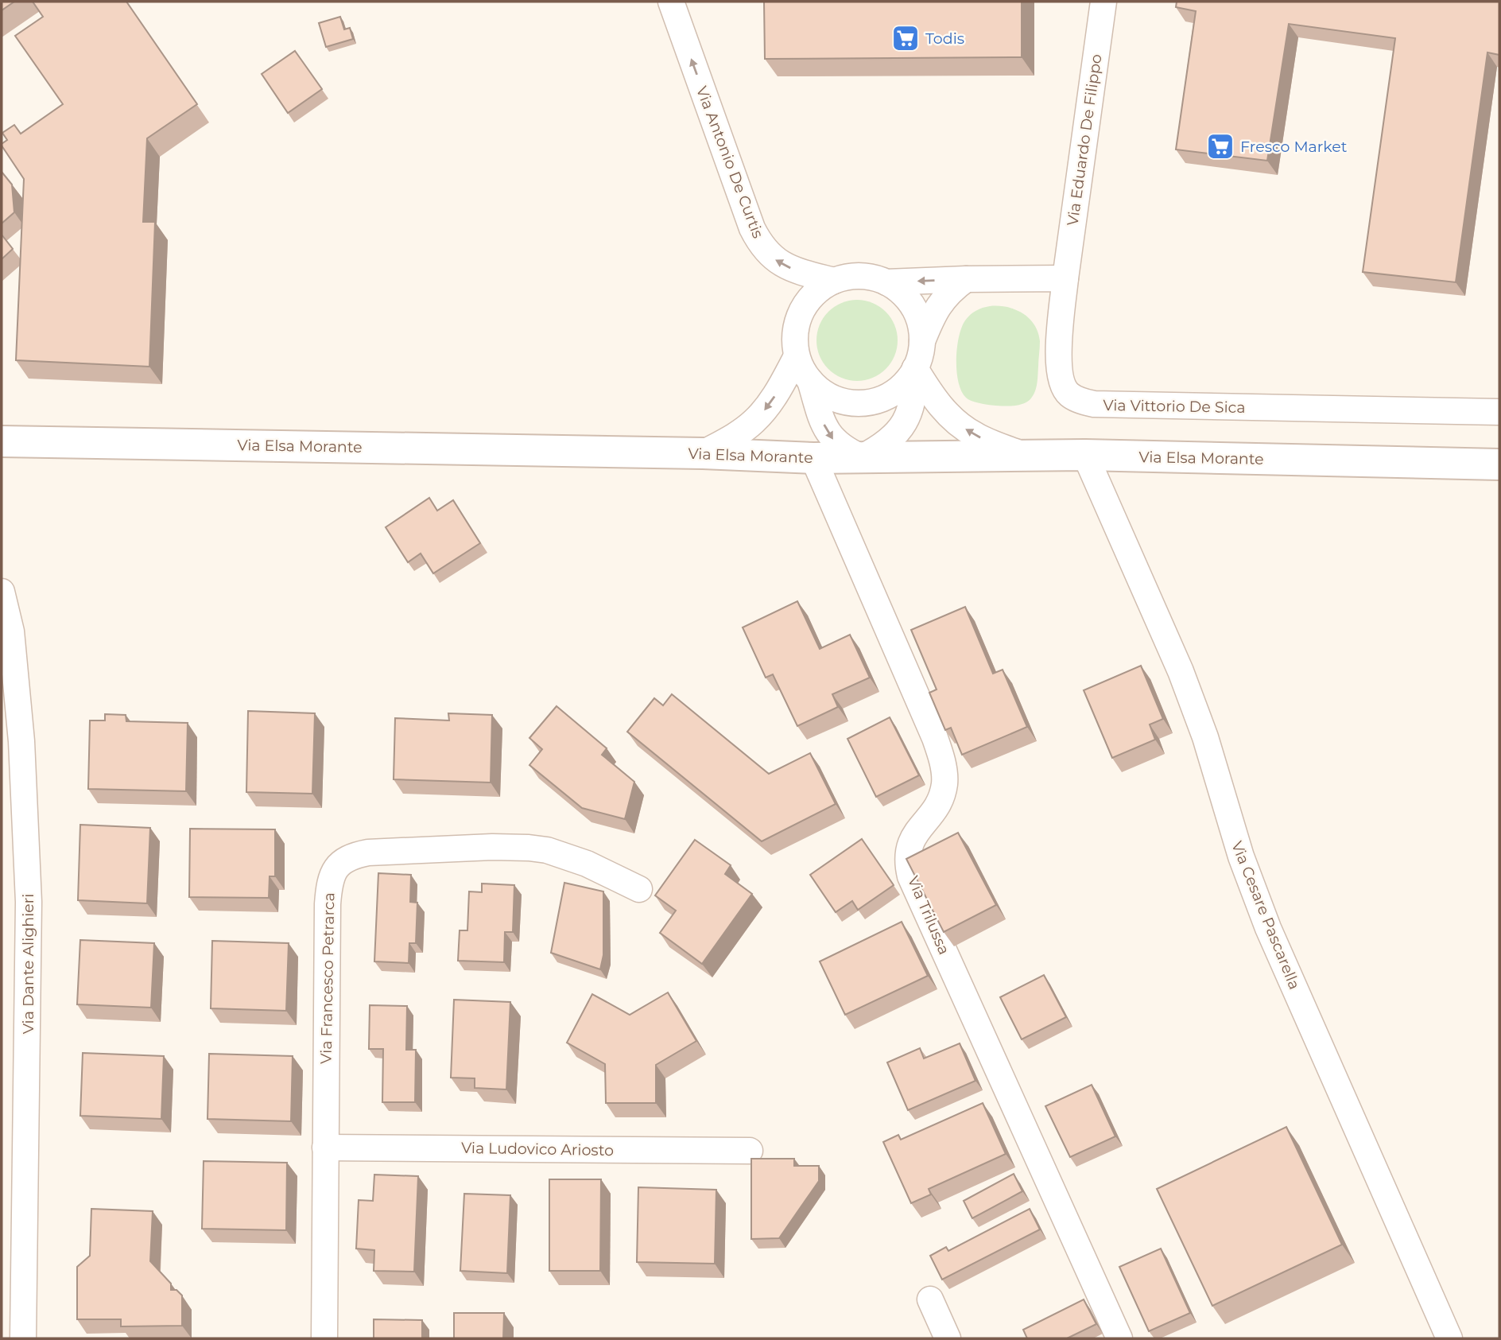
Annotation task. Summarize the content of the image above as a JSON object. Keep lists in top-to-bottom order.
{
  "streets": {
    "street": [
      "Via Eduardo De Filippo",
      "Via Antonio De Curtis",
      "Via Vittorio De Sica",
      "Via Elsa Morante",
      "Via Trilussa",
      "Via Cesare Pascarella",
      "Via Dante Alighieri",
      "Via Francesco Petrarca",
      "Via Ludovico Ariosto"
    ]
  },
  "crossings": [
    ["Via Eduardo De Filippo", "Via Vittorio De Sica"],
    ["Via Elsa Morante", "Via Trilussa"],
    ["Via Elsa Morante", "Via Cesare Pascarella"],
    ["Via Francesco Petrarca", "Via Ludovico Ariosto"]
  ],
  "one_way": ["Via Antonio De Curtis"],
  "places": {
    "supermarket": ["Todis", "Fresco Market"]
  }
}
